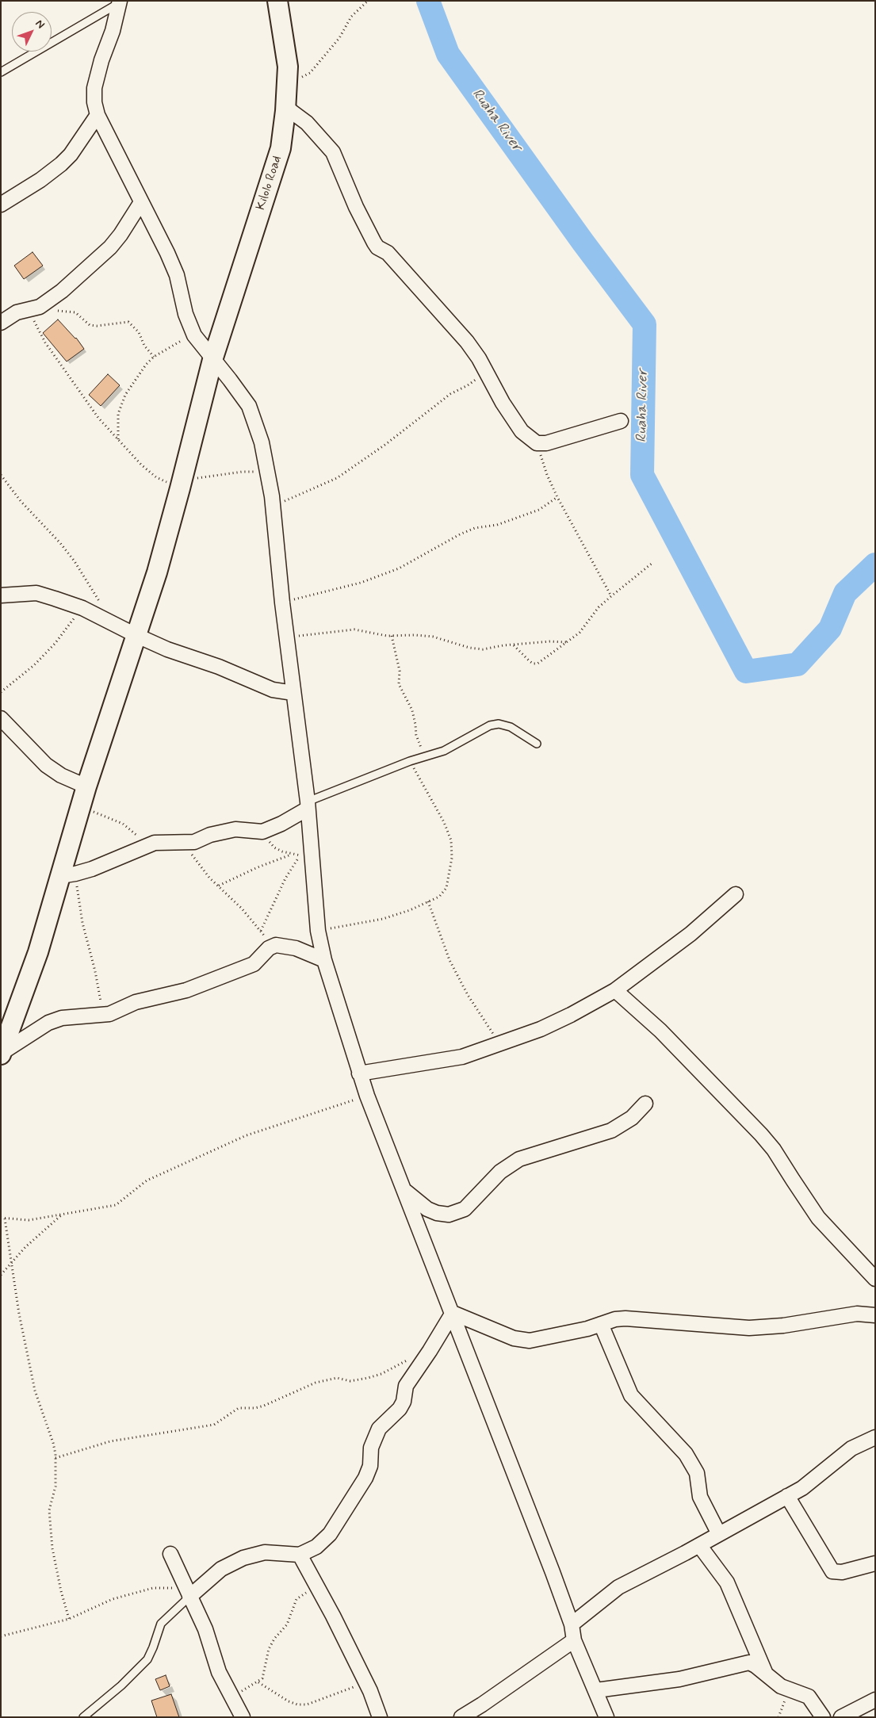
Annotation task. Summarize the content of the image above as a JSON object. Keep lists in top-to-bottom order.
{
  "streets": {
    "main road": ["Kilolo Road"]
  },
  "water": ["Ruaha River"],
  "north": "top right"
}
